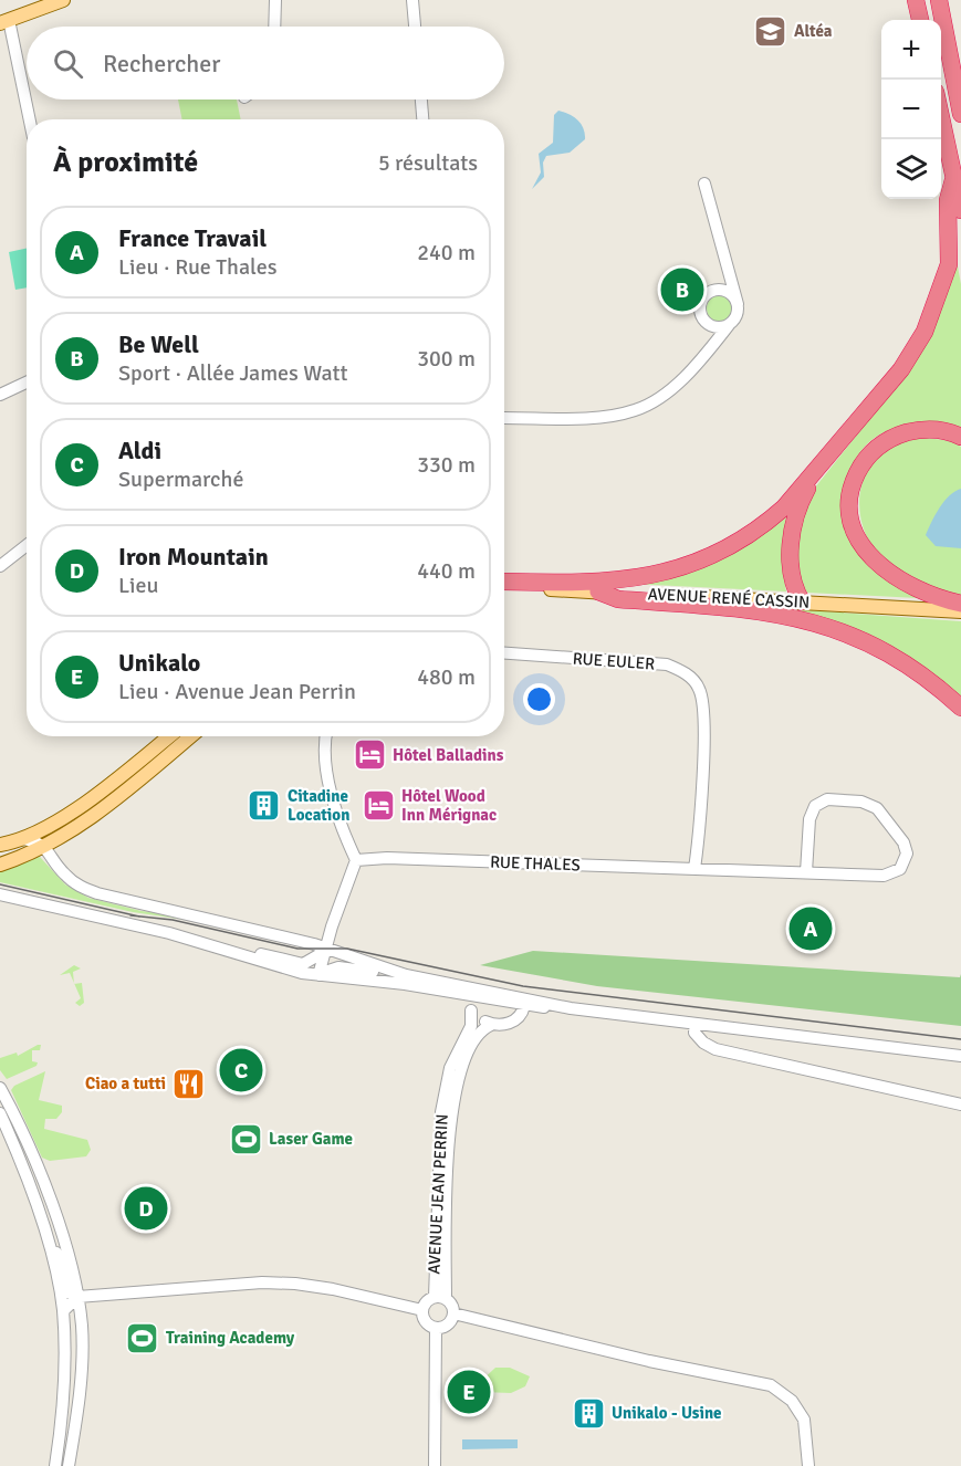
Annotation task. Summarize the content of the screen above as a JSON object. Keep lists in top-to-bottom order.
{
  "streets": {
    "main road": ["AVENUE RENÉ CASSIN"],
    "street": ["RUE EULER", "RUE THALES", "AVENUE JEAN PERRIN"]
  },
  "crossings": [
    ["RUE EULER", "RUE THALES"]
  ],
  "places": {
    "school or university": ["Altéa"],
    "hotel": ["Hôtel Balladins", "Hôtel Wood Inn Mérignac"],
    "building": ["Citadine Location", "Unikalo - Usine"],
    "restaurant": ["Ciao a tutti"],
    "sports": ["Laser Game", "Training Academy"]
  },
  "page": {
    "map_buttons": ["+", "−"],
    "search": "Rechercher",
    "heading": ["À proximité", "5 résultats"],
    "list": [
      {
        "mark": "A",
        "name": "France Travail",
        "note": "Lieu · Rue Thales",
        "value": "240 m"
      },
      {
        "mark": "B",
        "name": "Be Well",
        "note": "Sport · Allée James Watt",
        "value": "300 m"
      },
      {
        "mark": "C",
        "name": "Aldi",
        "note": "Supermarché",
        "value": "330 m"
      },
      {
        "mark": "D",
        "name": "Iron Mountain",
        "note": "Lieu",
        "value": "440 m"
      },
      {
        "mark": "E",
        "name": "Unikalo",
        "note": "Lieu · Avenue Jean Perrin",
        "value": "480 m"
      }
    ],
    "pins": [
      "B",
      "A",
      "C",
      "D",
      "E"
    ]
  }
}
